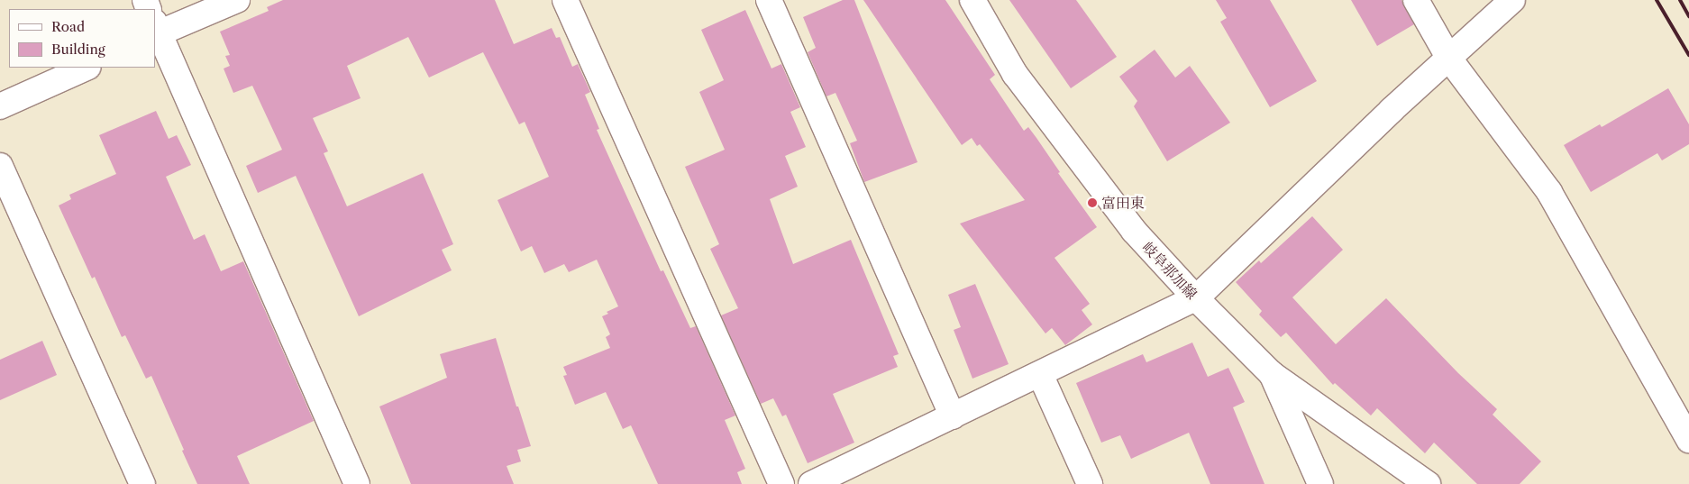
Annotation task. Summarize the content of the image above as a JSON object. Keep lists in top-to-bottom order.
{
  "streets": {
    "street": ["岐阜那加線"]
  },
  "places": ["富田東"],
  "legend": ["Road", "Building"]
}
